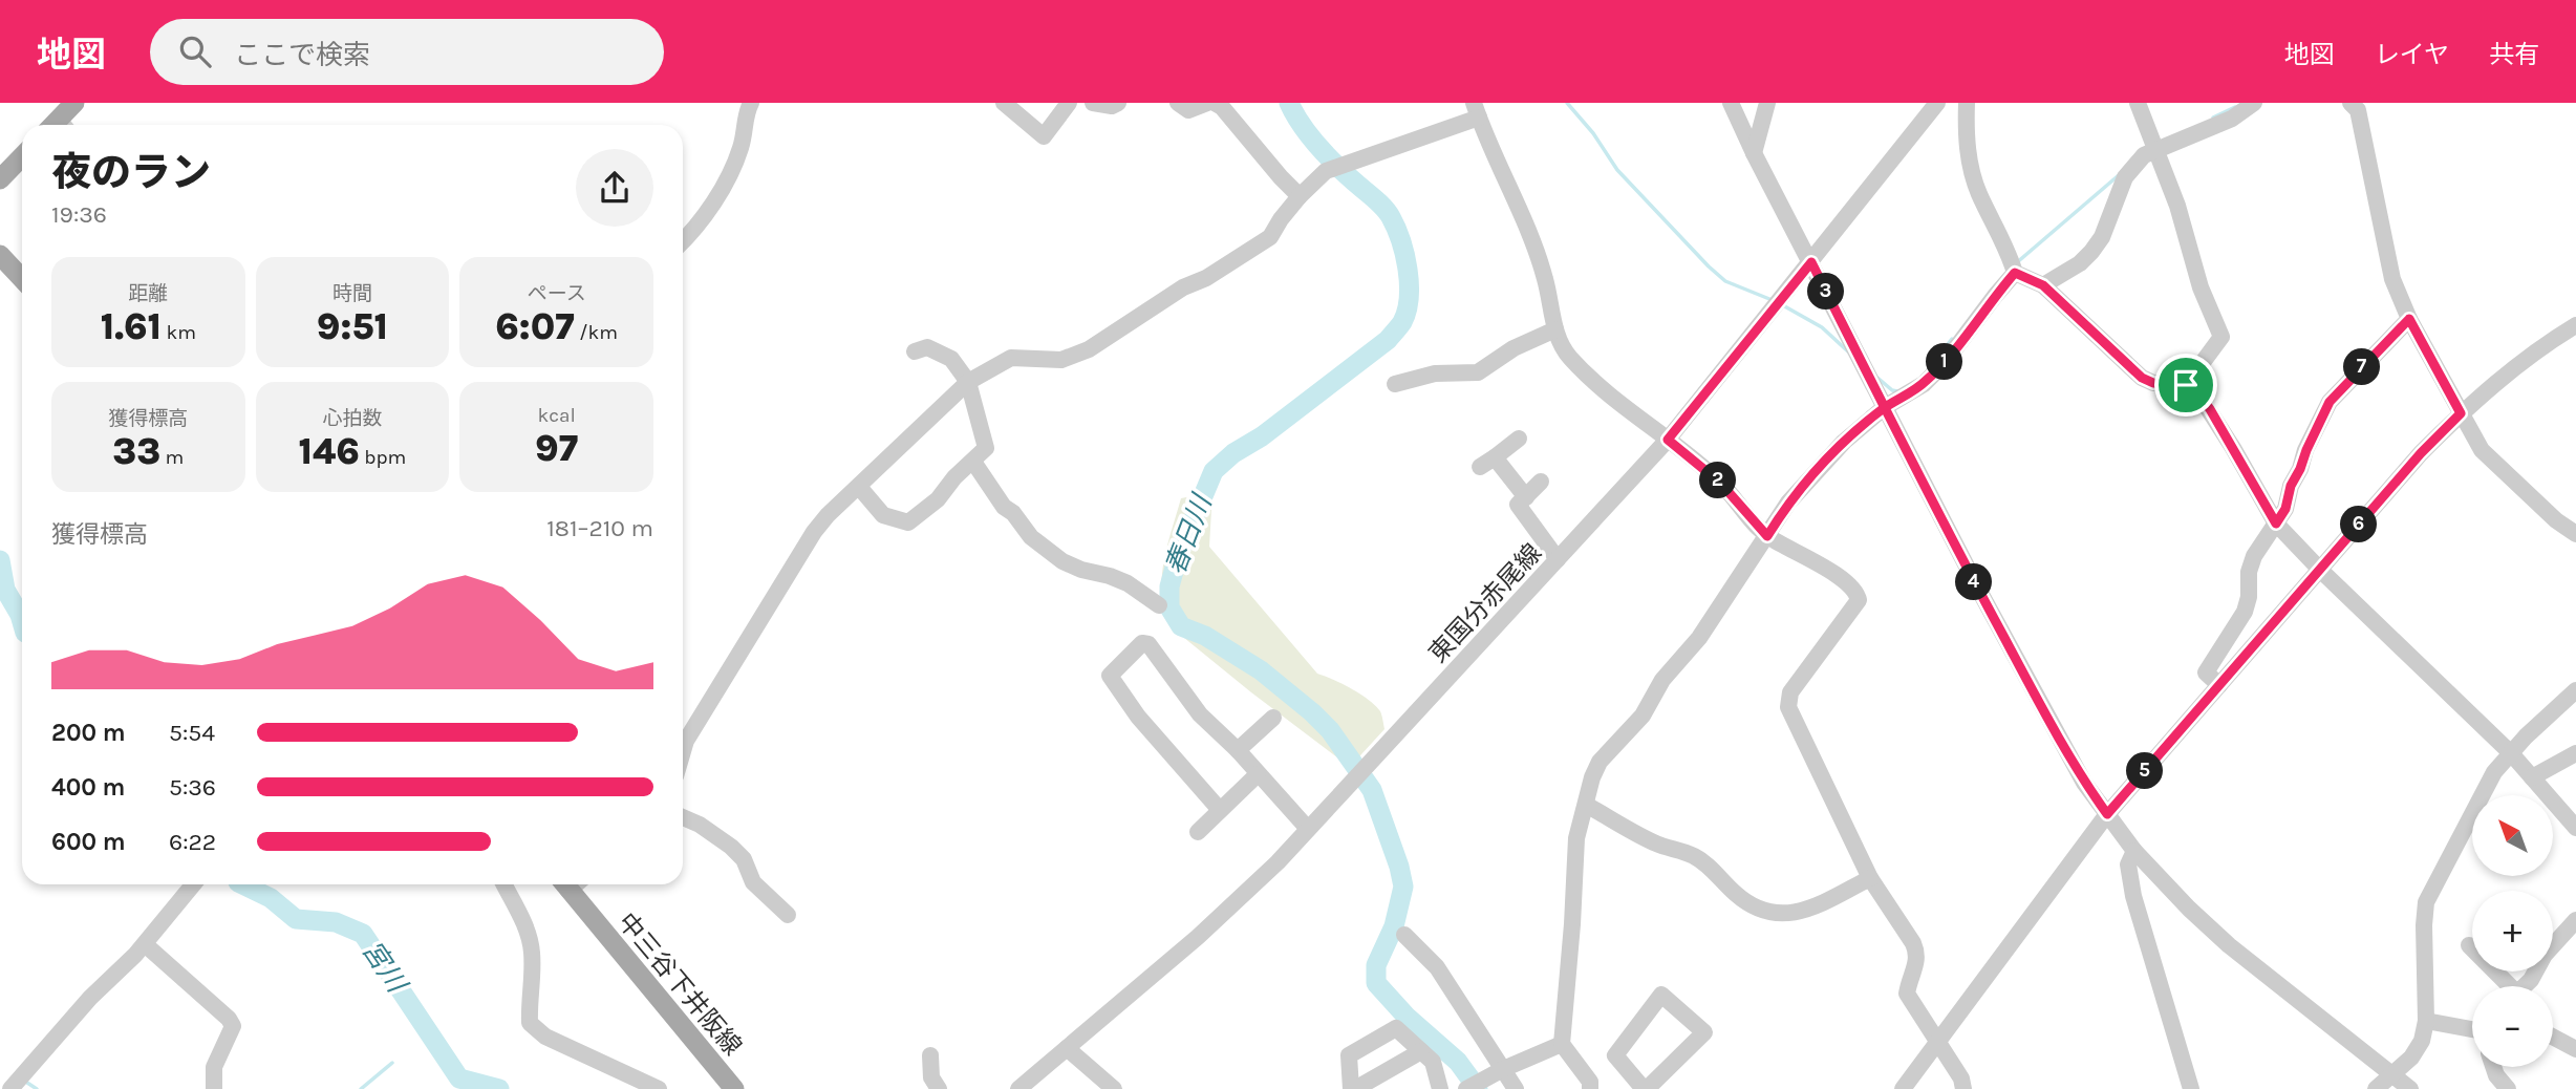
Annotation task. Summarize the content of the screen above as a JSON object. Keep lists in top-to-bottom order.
{
  "streets": {
    "main road": ["中三谷下井阪線"],
    "street": ["東国分赤尾線"]
  },
  "water": ["春日川", "宮川"],
  "north": "top left",
  "page": {
    "header": "地図",
    "search": "ここで検索",
    "nav": ["地図", "レイヤ", "共有"],
    "heading": ["夜のラン", "19:36"],
    "stats": [
      ["距離", "1.61 km"],
      ["時間", "9:51"],
      ["ペース", "6:07 /km"],
      ["獲得標高", "33 m"],
      ["心拍数", "146 bpm"],
      ["kcal", "97"]
    ],
    "pins": [
      "3",
      "1",
      "7",
      "2",
      "6",
      "4",
      "5"
    ],
    "chart": ["獲得標高", "181–210 m"],
    "list": [
      {
        "name": "200 m",
        "note": "5:54"
      },
      {
        "name": "400 m",
        "note": "5:36"
      },
      {
        "name": "600 m",
        "note": "6:22"
      }
    ],
    "map_buttons": ["+", "−"]
  }
}
